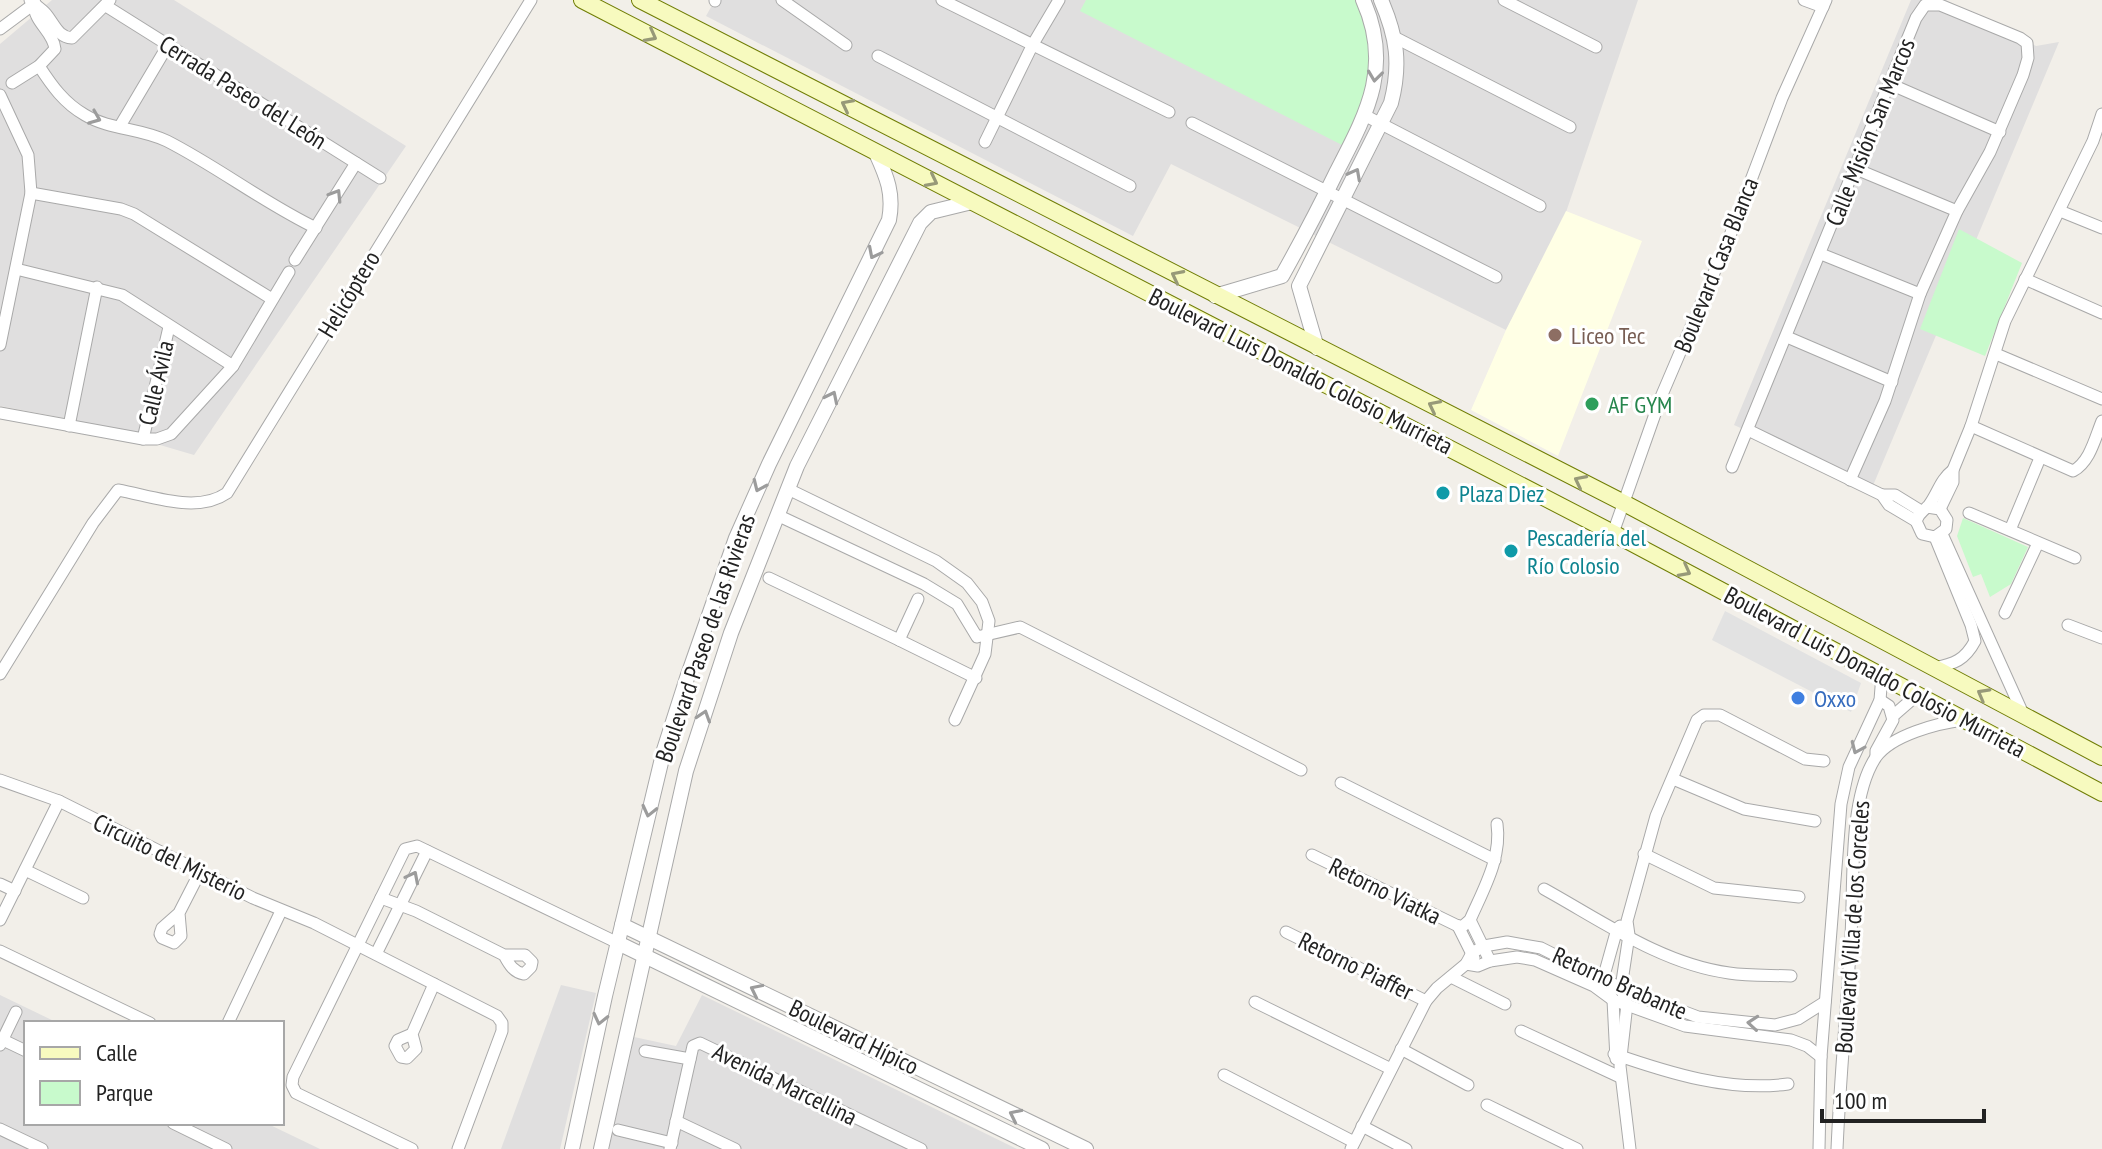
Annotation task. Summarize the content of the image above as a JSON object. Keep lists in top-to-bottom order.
{
  "streets": {
    "main road": ["Boulevard Luis Donaldo Colosio Murrieta"],
    "street": [
      "Cerrada Paseo del León",
      "Calle Misión San Marcos",
      "Boulevard Casa Blanca",
      "Helicóptero",
      "Calle Ávila",
      "Boulevard Paseo de las Rivieras",
      "Circuito del Misterio",
      "Retorno Viatka",
      "Boulevard Villa de los Corceles",
      "Retorno Piaffer",
      "Retorno Brabante",
      "Boulevard Hípico",
      "Avenida Marcellina"
    ]
  },
  "crossings": [
    ["Boulevard Casa Blanca", "Boulevard Luis Donaldo Colosio Murrieta"],
    ["Boulevard Luis Donaldo Colosio Murrieta", "Boulevard Paseo de las Rivieras"],
    ["Boulevard Luis Donaldo Colosio Murrieta", "Boulevard Villa de los Corceles"],
    ["Boulevard Paseo de las Rivieras", "Boulevard Hípico"],
    ["Boulevard Villa de los Corceles", "Retorno Brabante"],
    ["Retorno Piaffer", "Retorno Brabante"]
  ],
  "places": [
    "Liceo Tec",
    "AF GYM",
    "Plaza Diez",
    "Pescadería del Río Colosio",
    "Oxxo"
  ],
  "legend": ["Calle", "Parque"],
  "scale_bar": "100 m"
}
